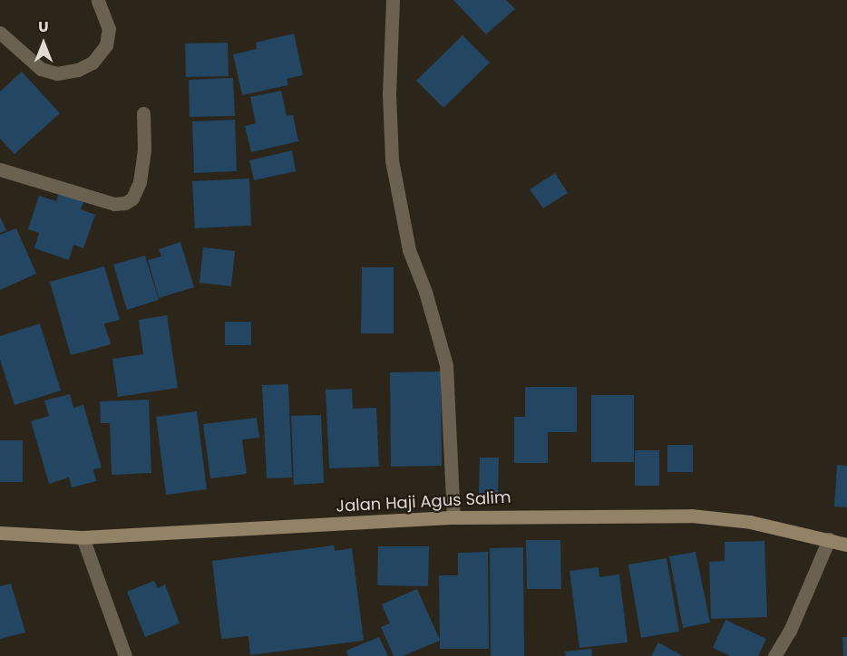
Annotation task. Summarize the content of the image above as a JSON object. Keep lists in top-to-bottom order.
{
  "streets": {
    "main road": ["Jalan Haji Agus Salim"]
  },
  "north": "top"
}
